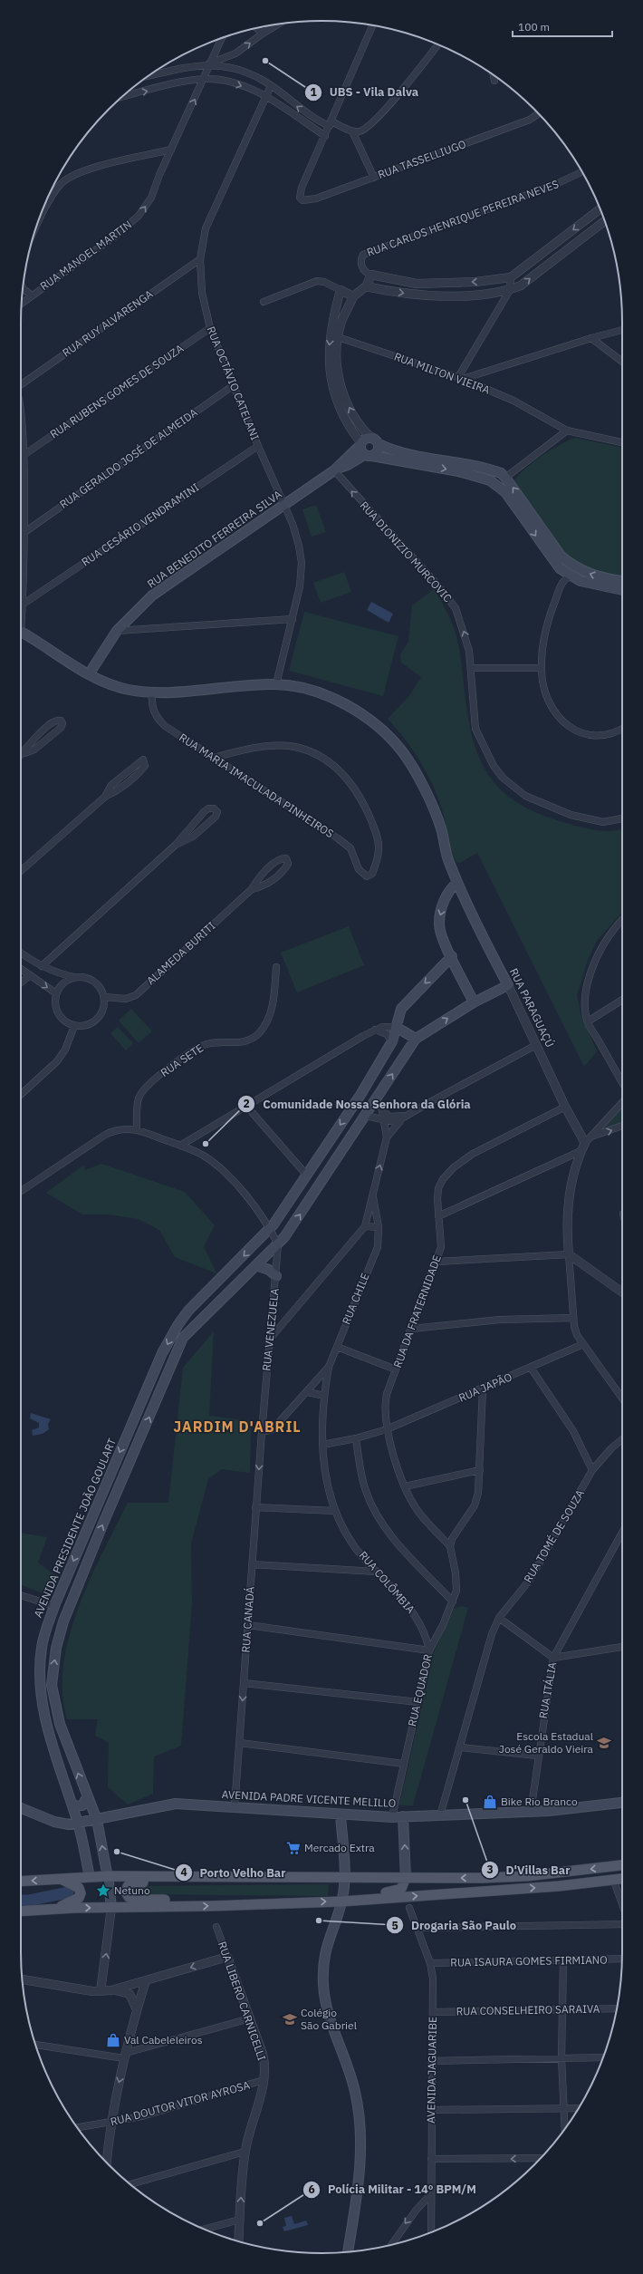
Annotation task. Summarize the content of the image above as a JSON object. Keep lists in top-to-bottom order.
{
  "streets": {
    "main road": [
      "RUA BENEDITO FERREIRA SILVA",
      "RUA PARAGUAÇÚ",
      "AVENIDA PRESIDENTE JOÃO GOULART",
      "AVENIDA PADRE VICENTE MELILLO"
    ],
    "street": [
      "RUA TASSELLIUGO",
      "RUA CARLOS HENRIQUE PEREIRA NEVES",
      "RUA MANOEL MARTIN",
      "RUA RUY ALVARENGA",
      "RUA MILTON VIEIRA",
      "RUA OCTÁVIO CATELANI",
      "RUA RUBENS GOMES DE SOUZA",
      "RUA GERALDO JOSÉ DE ALMEIDA",
      "RUA CESÁRIO VENDRAMINI",
      "RUA DIONIZIO MURCOVIC",
      "RUA MARIA IMACULADA PINHEIROS",
      "ALAMEDA BURITI",
      "RUA SETE",
      "RUA CHILE",
      "RUA DA FRATERNIDADE",
      "RUA VENEZUELA",
      "RUA JAPÃO",
      "RUA TOMÉ DE SOUZA",
      "RUA COLÔMBIA",
      "RUA CANADÁ",
      "RUA EQUADOR",
      "RUA ITÁLIA",
      "RUA ISAURA GOMES FIRMIANO",
      "RUA LIBERO CARNICELLI",
      "RUA CONSELHEIRO SARAIVA",
      "AVENIDA JAGUARIBE",
      "RUA DOUTOR VITOR AYROSA"
    ]
  },
  "crossings": [
    ["RUA RUY ALVARENGA", "RUA OCTÁVIO CATELANI"],
    ["RUA OCTÁVIO CATELANI", "RUA RUBENS GOMES DE SOUZA"],
    ["RUA OCTÁVIO CATELANI", "RUA GERALDO JOSÉ DE ALMEIDA"],
    ["RUA OCTÁVIO CATELANI", "RUA CESÁRIO VENDRAMINI"],
    ["RUA OCTÁVIO CATELANI", "RUA BENEDITO FERREIRA SILVA"],
    ["RUA OCTÁVIO CATELANI", "RUA PARAGUAÇÚ"],
    ["RUA BENEDITO FERREIRA SILVA", "RUA DIONIZIO MURCOVIC"],
    ["RUA BENEDITO FERREIRA SILVA", "RUA PARAGUAÇÚ"],
    ["RUA MARIA IMACULADA PINHEIROS", "RUA PARAGUAÇÚ"],
    ["RUA PARAGUAÇÚ", "RUA DA FRATERNIDADE"],
    ["RUA SETE", "RUA VENEZUELA"],
    ["RUA CHILE", "RUA VENEZUELA"],
    ["RUA CHILE", "RUA COLÔMBIA"],
    ["RUA CHILE", "RUA CANADÁ"],
    ["RUA DA FRATERNIDADE", "RUA JAPÃO"],
    ["RUA DA FRATERNIDADE", "RUA EQUADOR"],
    ["RUA VENEZUELA", "AVENIDA PRESIDENTE JOÃO GOULART"],
    ["RUA VENEZUELA", "RUA CANADÁ"],
    ["RUA JAPÃO", "RUA COLÔMBIA"],
    ["AVENIDA PRESIDENTE JOÃO GOULART", "AVENIDA PADRE VICENTE MELILLO"],
    ["RUA TOMÉ DE SOUZA", "AVENIDA PADRE VICENTE MELILLO"],
    ["RUA COLÔMBIA", "RUA EQUADOR"],
    ["RUA CANADÁ", "AVENIDA PADRE VICENTE MELILLO"],
    ["RUA EQUADOR", "AVENIDA PADRE VICENTE MELILLO"],
    ["RUA ITÁLIA", "AVENIDA PADRE VICENTE MELILLO"],
    ["RUA ISAURA GOMES FIRMIANO", "AVENIDA JAGUARIBE"],
    ["RUA LIBERO CARNICELLI", "RUA DOUTOR VITOR AYROSA"],
    ["RUA CONSELHEIRO SARAIVA", "AVENIDA JAGUARIBE"]
  ],
  "one_way": ["RUA MANOEL MARTIN", "RUA DIONIZIO MURCOVIC", "RUA CANADÁ"],
  "districts": ["JARDIM D'ABRIL"],
  "places": {
    "other": [
      "UBS - Vila Dalva",
      "Comunidade Nossa Senhora da Glória",
      "D'Villas Bar",
      "Porto Velho Bar",
      "Drogaria São Paulo",
      "Polícia Militar - 14º BPM/M"
    ],
    "school or university": ["Escola Estadual José Geraldo Vieira", "Colégio São Gabriel"],
    "shop": ["Bike Rio Branco", "Val Cabeleleiros"],
    "supermarket": ["Mercado Extra"],
    "place": ["Netuno"]
  },
  "scale_bar": "100 m"
}
